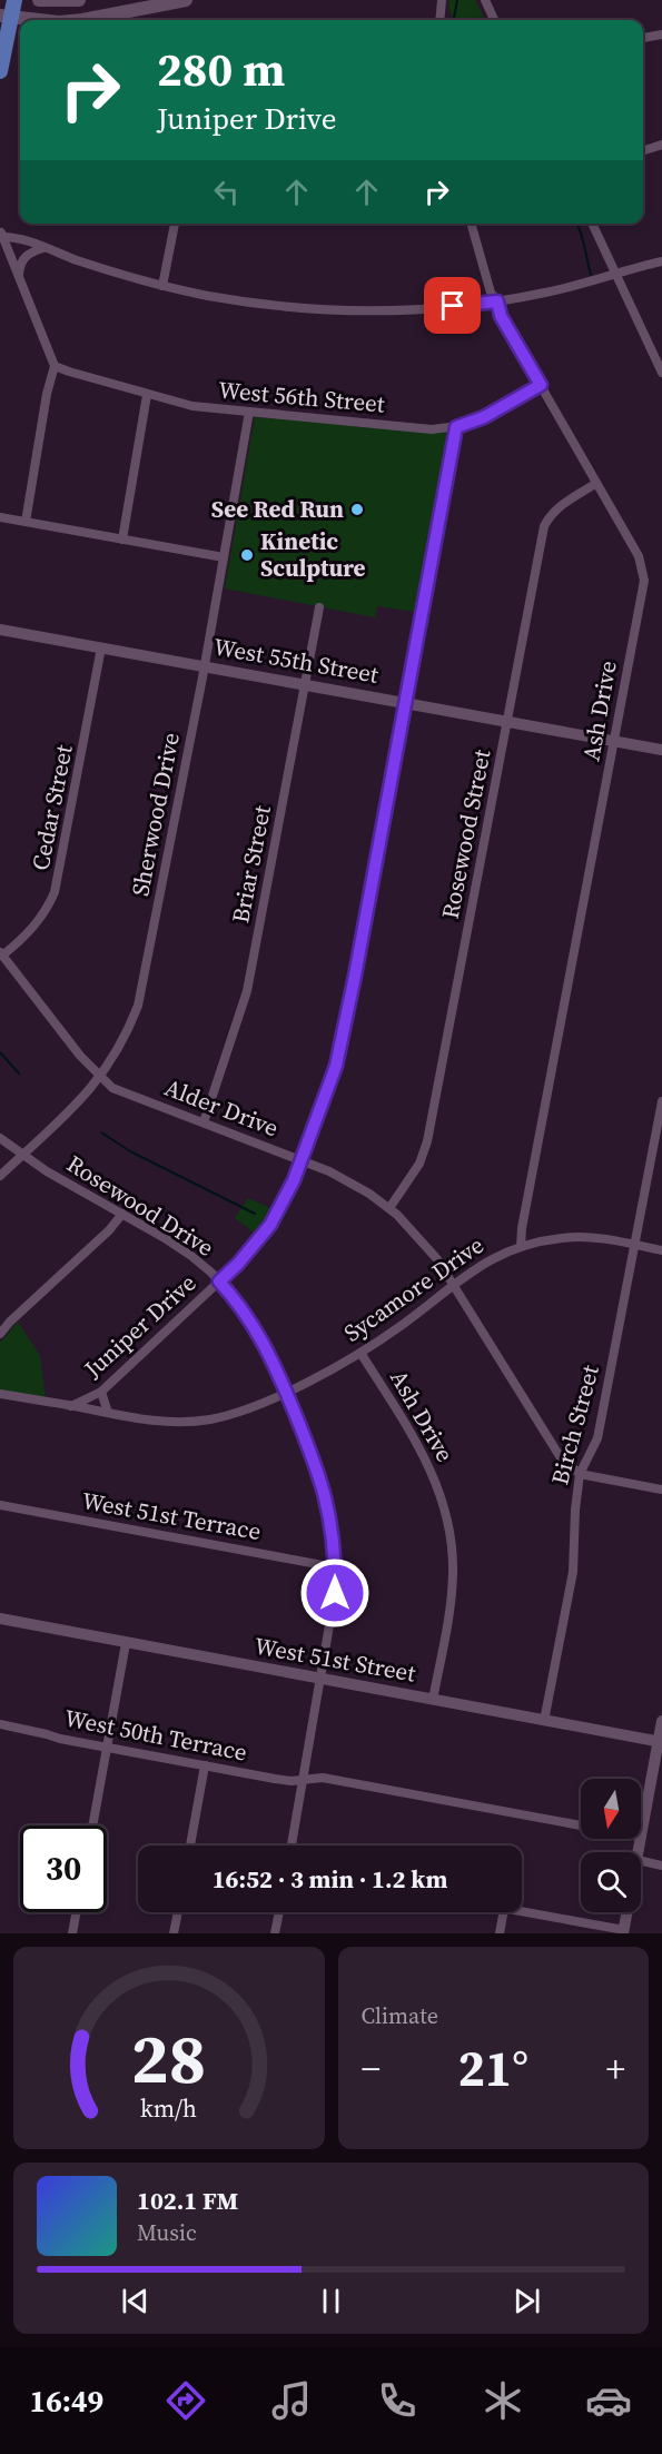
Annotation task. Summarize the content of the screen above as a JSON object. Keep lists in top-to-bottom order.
{
  "streets": {
    "street": [
      "West 56th Street",
      "West 55th Street",
      "Ash Drive",
      "Cedar Street",
      "Sherwood Drive",
      "Rosewood Street",
      "Briar Street",
      "Alder Drive",
      "Rosewood Drive",
      "Sycamore Drive",
      "Juniper Drive",
      "Birch Street",
      "West 51st Terrace",
      "West 51st Street",
      "West 50th Terrace"
    ]
  },
  "crossings": [
    ["West 56th Street", "Ash Drive"],
    ["West 56th Street", "Sherwood Drive"],
    ["West 56th Street", "Juniper Drive"],
    ["West 55th Street", "Ash Drive"],
    ["West 55th Street", "Cedar Street"],
    ["West 55th Street", "Sherwood Drive"],
    ["West 55th Street", "Rosewood Street"],
    ["West 55th Street", "Briar Street"],
    ["West 55th Street", "Juniper Drive"],
    ["Ash Drive", "Rosewood Street"],
    ["Ash Drive", "Sycamore Drive"],
    ["Ash Drive", "West 51st Street"],
    ["Cedar Street", "Alder Drive"],
    ["Sherwood Drive", "Alder Drive"],
    ["Sherwood Drive", "Rosewood Drive"],
    ["Rosewood Street", "Alder Drive"],
    ["Briar Street", "Alder Drive"],
    ["Alder Drive", "Sycamore Drive"],
    ["Alder Drive", "Juniper Drive"],
    ["Alder Drive", "Birch Street"],
    ["Rosewood Drive", "Sycamore Drive"],
    ["Rosewood Drive", "Juniper Drive"],
    ["Rosewood Drive", "West 51st Terrace"],
    ["Rosewood Drive", "West 51st Street"],
    ["Rosewood Drive", "West 50th Terrace"],
    ["Sycamore Drive", "Juniper Drive"],
    ["Sycamore Drive", "Birch Street"],
    ["Birch Street", "West 51st Street"]
  ],
  "places": ["See Red Run", "Kinetic Sculpture"],
  "north": "bottom",
  "page": {
    "turn": ["280 m", "Juniper Drive"],
    "limit": "30",
    "trip": "16:52 · 3 min · 1.2 km",
    "tile": "Climate",
    "heat": ["−", "21°", "+"],
    "song": ["102.1 FM", "Music"],
    "tabs": "16:49",
    "gauge": ["28", "km/h"]
  }
}
